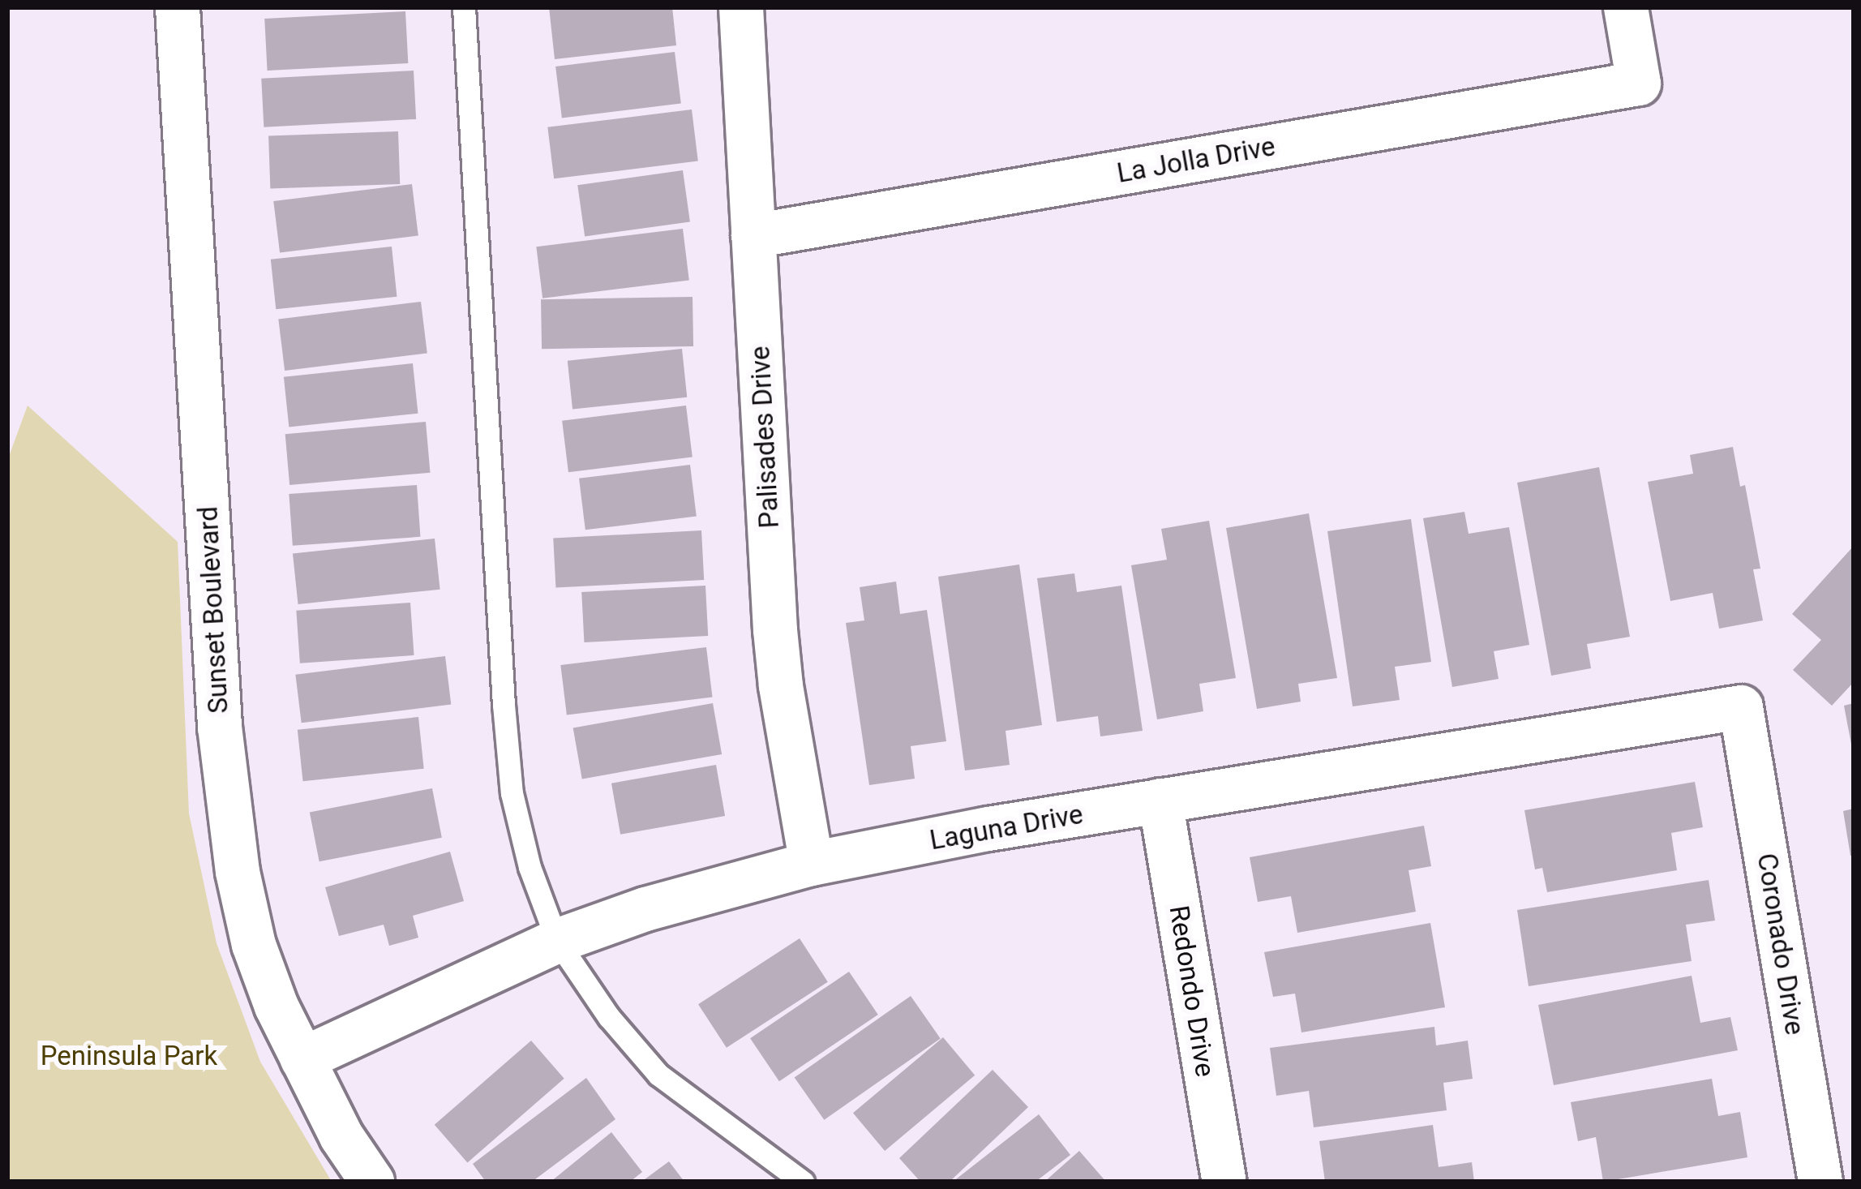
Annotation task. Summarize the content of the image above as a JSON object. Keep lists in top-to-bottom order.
{
  "streets": {
    "street": [
      "La Jolla Drive",
      "Palisades Drive",
      "Sunset Boulevard",
      "Laguna Drive",
      "Coronado Drive",
      "Redondo Drive"
    ]
  },
  "crossings": [
    ["La Jolla Drive", "Palisades Drive"],
    ["Palisades Drive", "Laguna Drive"],
    ["Sunset Boulevard", "Laguna Drive"],
    ["Laguna Drive", "Coronado Drive"],
    ["Laguna Drive", "Redondo Drive"]
  ],
  "parks": ["Peninsula Park"]
}
